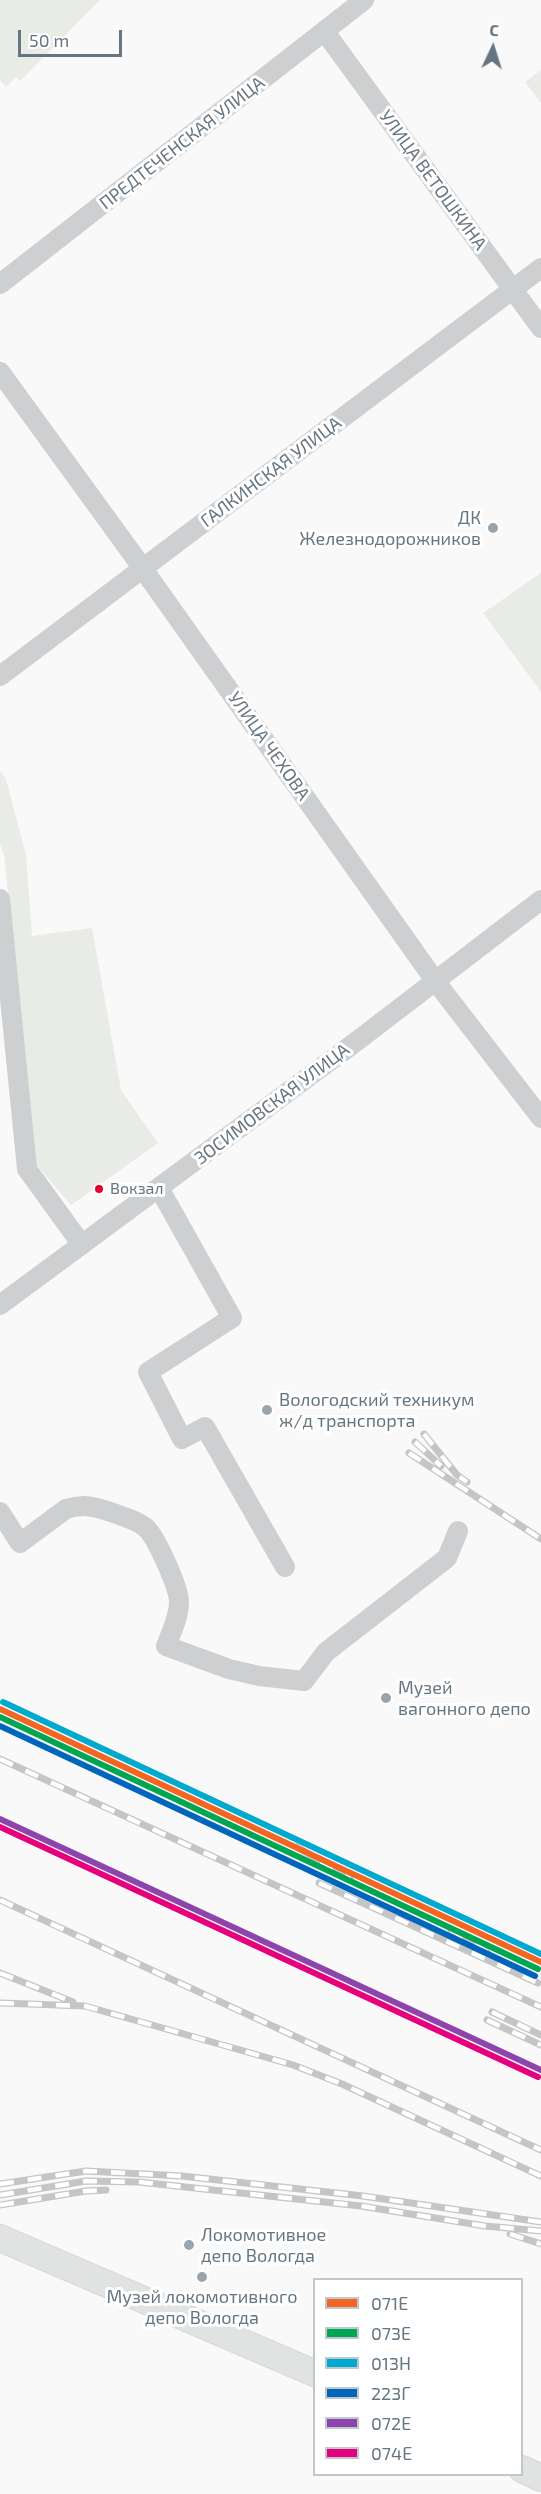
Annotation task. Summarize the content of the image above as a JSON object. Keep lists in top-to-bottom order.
{
  "streets": {
    "street": [
      "ПРЕДТЕЧЕНСКАЯ УЛИЦА",
      "УЛИЦА ВЕТОШКИНА",
      "ГАЛКИНСКАЯ УЛИЦА",
      "УЛИЦА ЧЕХОВА",
      "ЗОСИМОВСКАЯ УЛИЦА"
    ]
  },
  "crossings": [
    ["ПРЕДТЕЧЕНСКАЯ УЛИЦА", "УЛИЦА ВЕТОШКИНА"],
    ["УЛИЦА ВЕТОШКИНА", "ГАЛКИНСКАЯ УЛИЦА"],
    ["ГАЛКИНСКАЯ УЛИЦА", "УЛИЦА ЧЕХОВА"],
    ["УЛИЦА ЧЕХОВА", "ЗОСИМОВСКАЯ УЛИЦА"]
  ],
  "places": [
    "ДК Железнодорожников",
    "Вокзал",
    "Вологодский техникум ж/д транспорта",
    "Музей вагонного депо",
    "Локомотивное депо Вологда",
    "Музей локомотивного депо Вологда"
  ],
  "lines": [
    "transit line 013Н",
    "transit line 071Е",
    "transit line 073Е",
    "transit line 223Г",
    "transit line 072Е",
    "transit line 074Е"
  ],
  "legend": [
    "071Е",
    "073Е",
    "013Н",
    "223Г",
    "072Е",
    "074Е"
  ],
  "scale_bar": "50 m",
  "north": "top"
}
